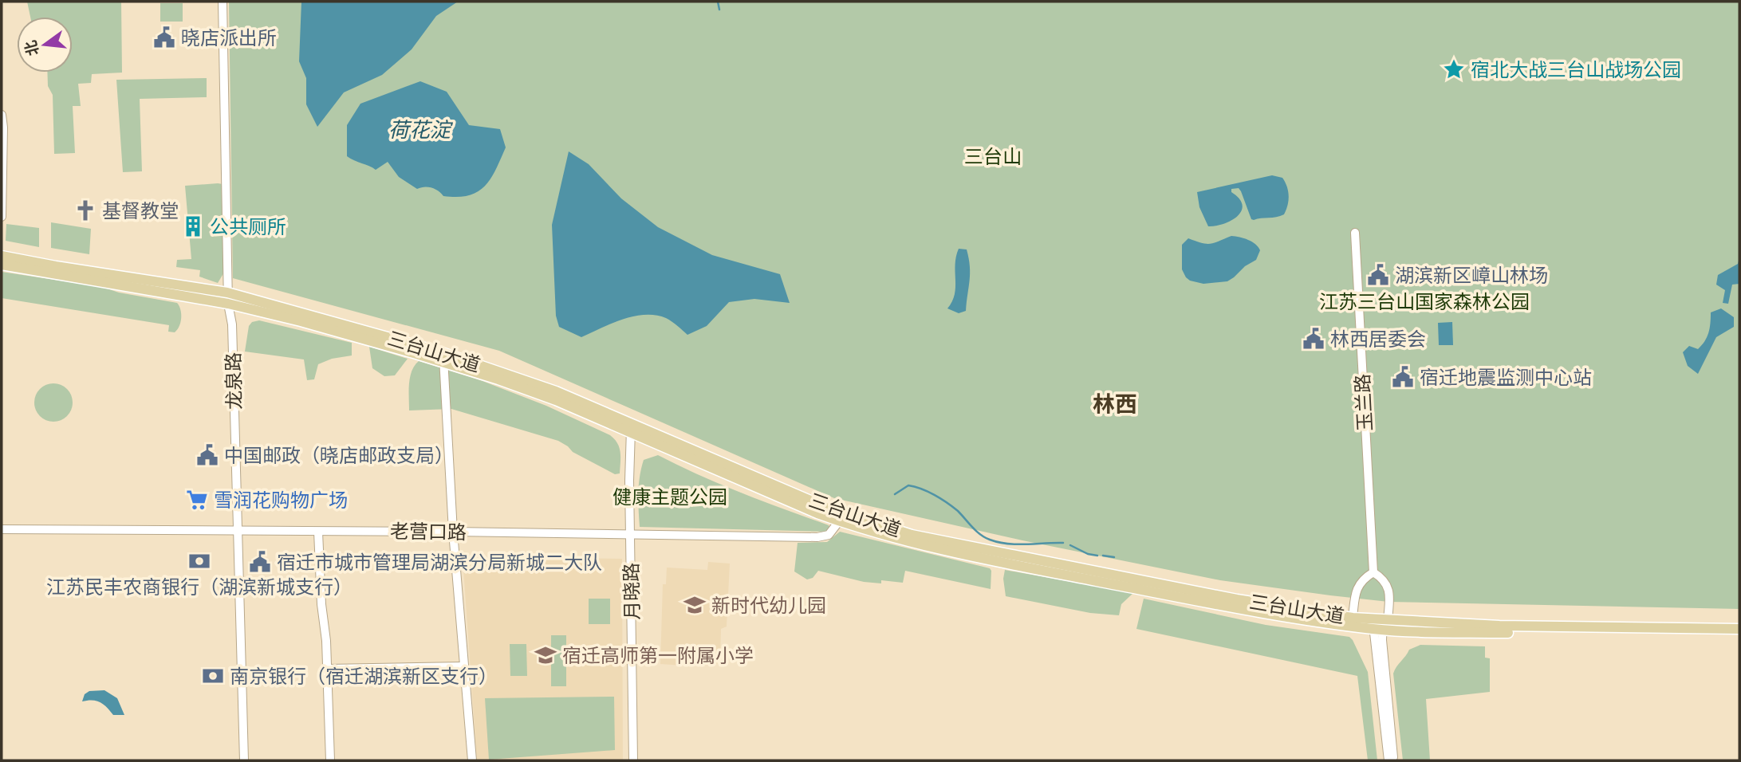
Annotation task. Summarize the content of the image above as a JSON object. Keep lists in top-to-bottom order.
{
  "streets": {
    "main road": ["三台山大道"],
    "street": [
      "龙泉路",
      "玉兰路",
      "老营口路",
      "月晓路"
    ]
  },
  "crossings": [
    ["三台山大道", "龙泉路"],
    ["三台山大道", "老营口路"],
    ["三台山大道", "月晓路"],
    ["龙泉路", "老营口路"],
    ["老营口路", "月晓路"]
  ],
  "districts": ["林西"],
  "water": ["荷花淀"],
  "parks": ["三台山", "江苏三台山国家森林公园", "健康主题公园"],
  "places": {
    "public building": [
      "晓店派出所",
      "湖滨新区嶂山林场",
      "林西居委会",
      "宿迁地震监测中心站",
      "中国邮政（晓店邮政支局）",
      "宿迁市城市管理局湖滨分局新城二大队"
    ],
    "place": ["宿北大战三台山战场公园"],
    "church": ["基督教堂"],
    "building": ["公共厕所"],
    "supermarket": ["雪润花购物广场"],
    "bank": ["江苏民丰农商银行（湖滨新城支行）", "南京银行（宿迁湖滨新区支行）"],
    "school or university": ["新时代幼儿园", "宿迁高师第一附属小学"]
  },
  "north": "left"
}
